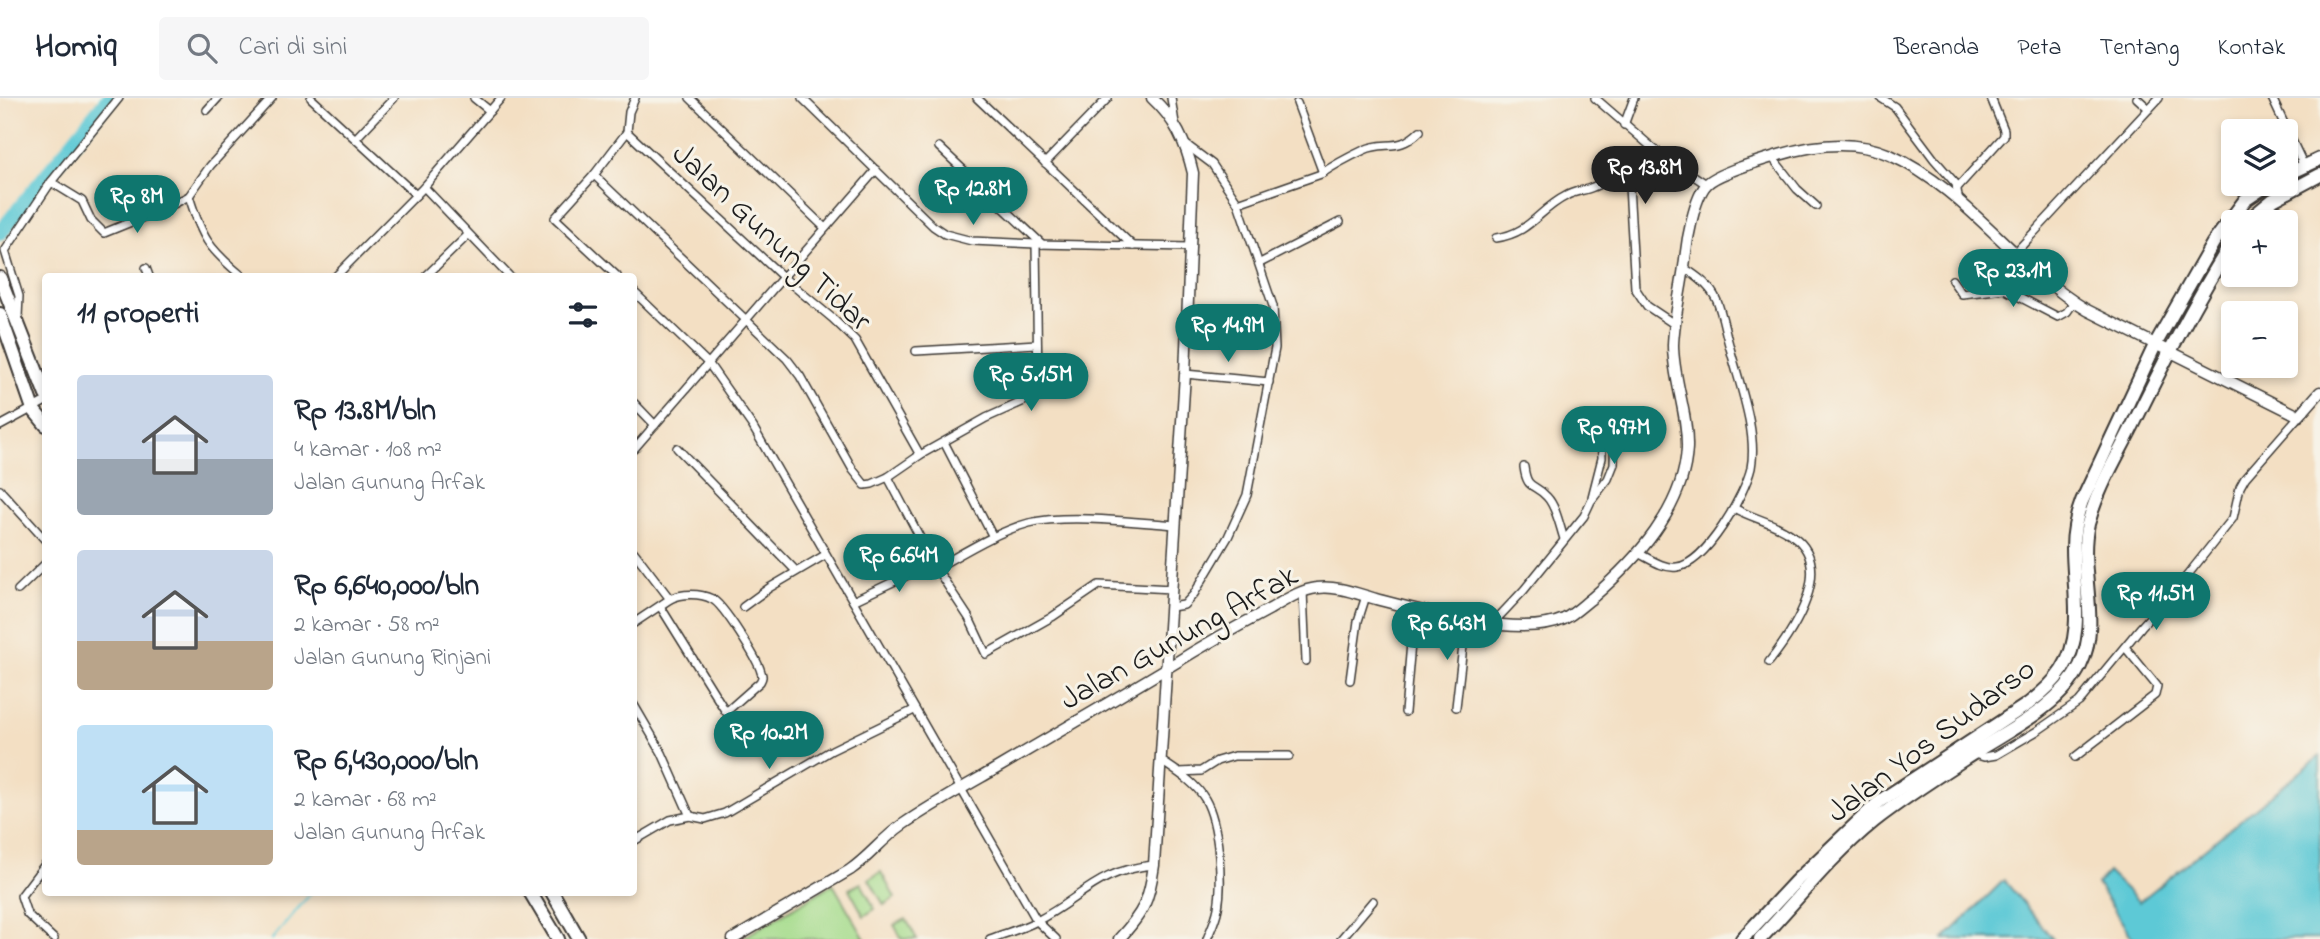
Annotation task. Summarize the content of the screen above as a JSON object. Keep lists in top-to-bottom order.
{
  "streets": {
    "highway": ["Jalan Yos Sudarso"],
    "street": ["Jalan Gunung Tidar", "Jalan Gunung Arfak"]
  },
  "page": {
    "header": "Homiq",
    "search": "Cari di sini",
    "nav": [
      "Beranda",
      "Peta",
      "Tentang",
      "Kontak"
    ],
    "map_buttons": ["+", "−"],
    "price": [
      "Rp 13.8M",
      "Rp 12.8M",
      "Rp 8M",
      "Rp 23.1M",
      "Rp 14.9M",
      "Rp 5.15M",
      "Rp 9.97M",
      "Rp 6.64M",
      "Rp 11.5M",
      "Rp 6.43M",
      "Rp 10.2M"
    ],
    "heading": "11 properti",
    "list": [
      {
        "name": "Rp 13.8M/bln",
        "note": "4 kamar · 108 m² · Jalan Gunung Arfak"
      },
      {
        "name": "Rp 6,640,000/bln",
        "note": "2 kamar · 58 m² · Jalan Gunung Rinjani"
      },
      {
        "name": "Rp 6,430,000/bln",
        "note": "2 kamar · 68 m² · Jalan Gunung Arfak"
      }
    ]
  }
}
